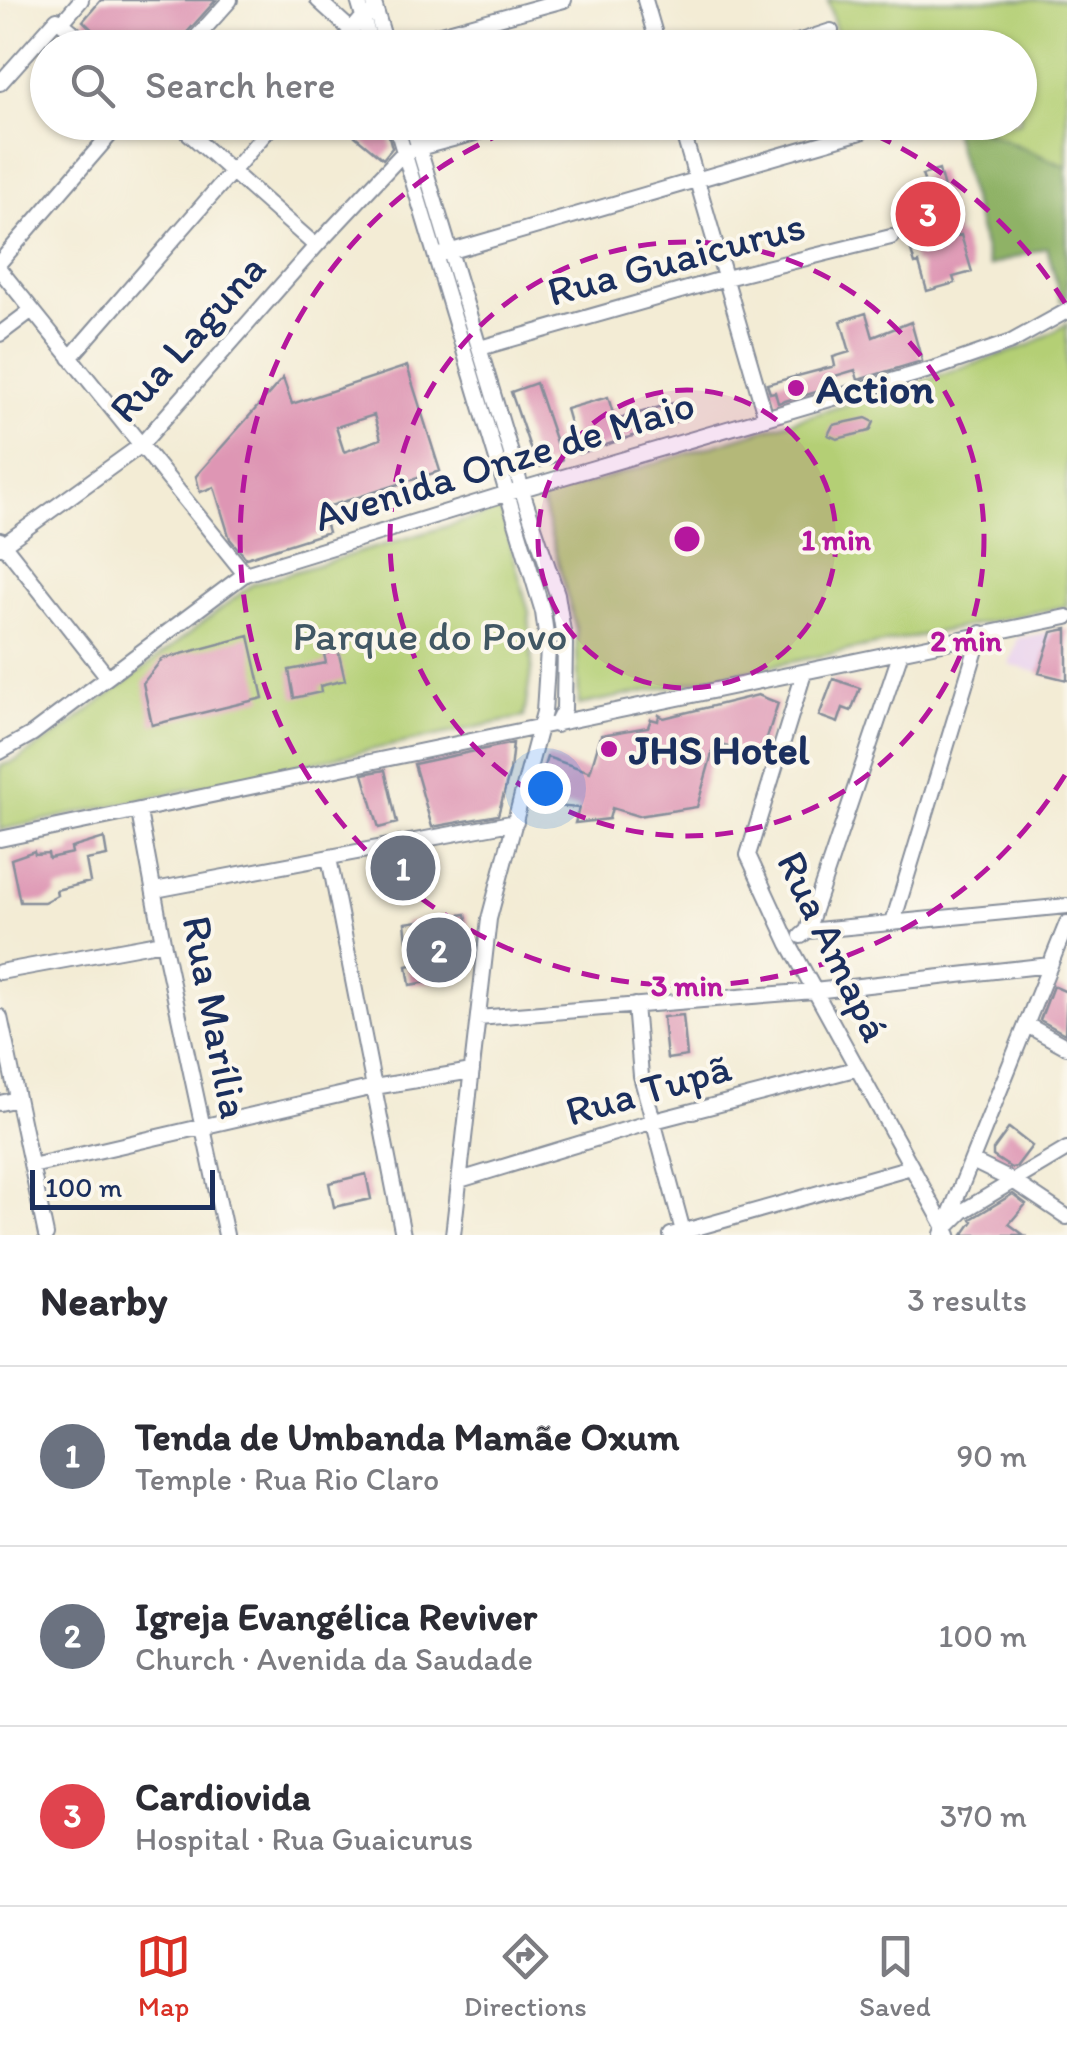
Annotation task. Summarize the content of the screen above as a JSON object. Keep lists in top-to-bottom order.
{
  "streets": {
    "street": [
      "Rua Guaicurus",
      "Rua Laguna",
      "Avenida Onze de Maio",
      "Rua Amapá",
      "Rua Marília",
      "Rua Tupã"
    ]
  },
  "crossings": [
    ["Rua Amapá", "Rua Tupã"]
  ],
  "parks": ["Parque do Povo"],
  "places": ["Action", "JHS Hotel"],
  "scale_bar": "100 m",
  "page": {
    "search": "Search here",
    "pins": ["3", "1", "2"],
    "scale": "100 m",
    "heading": ["Nearby", "3 results"],
    "list": [
      {
        "mark": "1",
        "name": "Tenda de Umbanda Mamãe Oxum",
        "note": "Temple · Rua Rio Claro",
        "value": "90 m"
      },
      {
        "mark": "2",
        "name": "Igreja Evangélica Reviver",
        "note": "Church · Avenida da Saudade",
        "value": "100 m"
      },
      {
        "mark": "3",
        "name": "Cardiovida",
        "note": "Hospital · Rua Guaicurus",
        "value": "370 m"
      }
    ],
    "nav": ["Map", "Directions", "Saved"]
  },
  "rings": ["1 min", "2 min", "3 min"]
}
